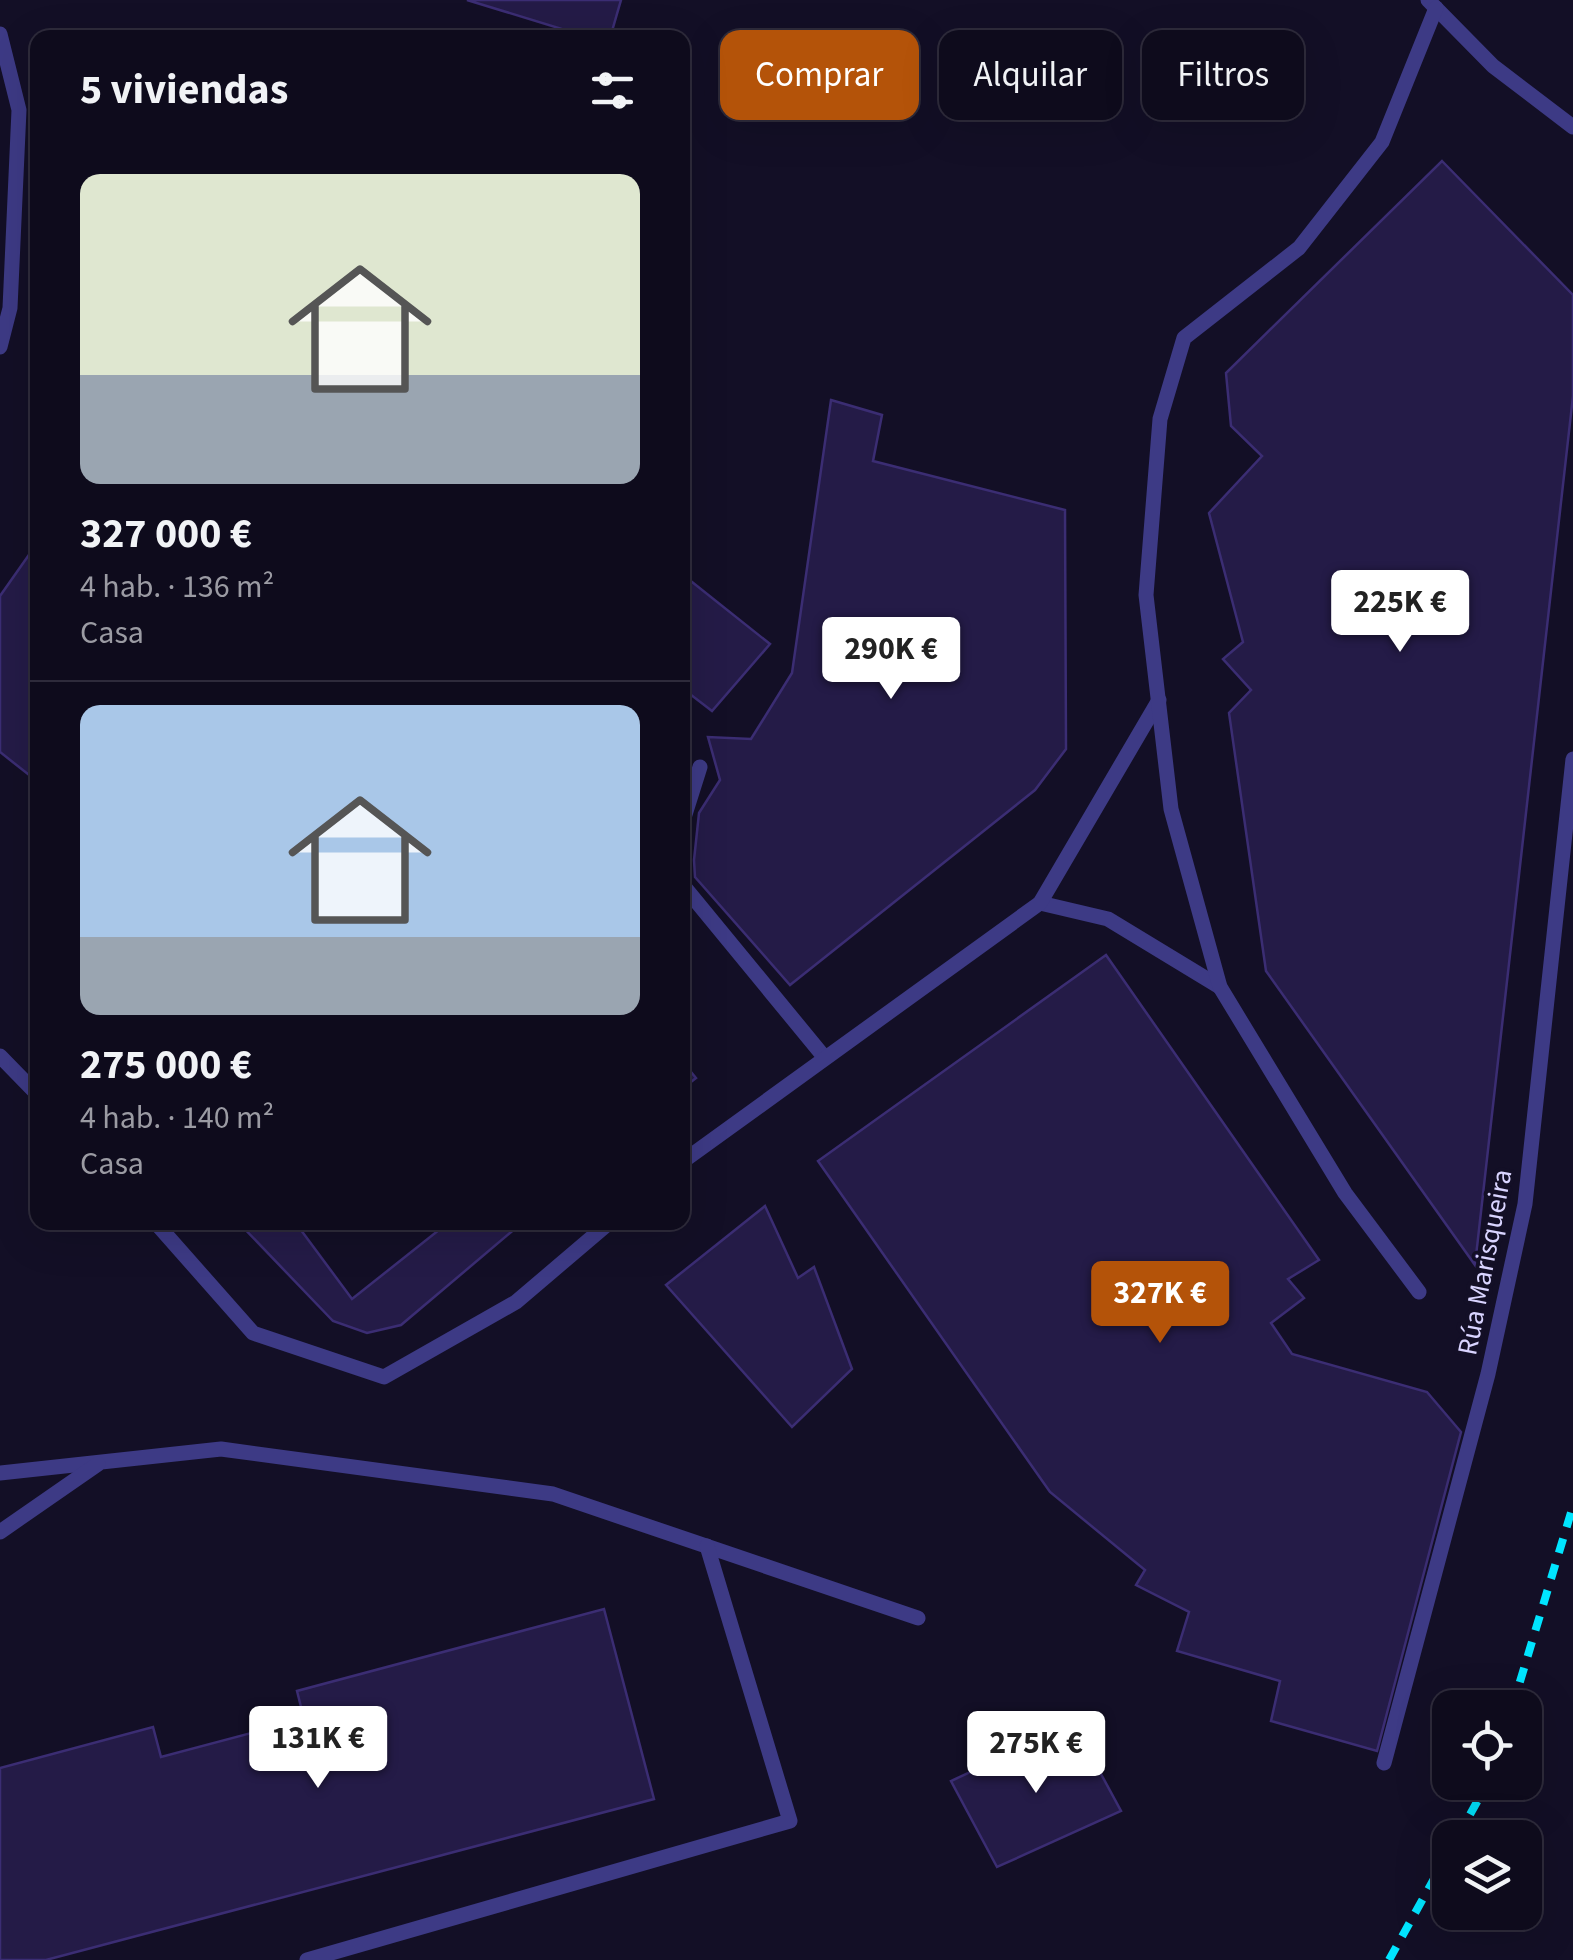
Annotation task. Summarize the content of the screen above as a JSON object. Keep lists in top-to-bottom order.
{
  "streets": {
    "lane": ["Rúa Marisqueira"]
  },
  "page": {
    "chip": ["Comprar", "Alquilar", "Filtros"],
    "heading": "5 viviendas",
    "list": [
      {
        "name": "327 000 €",
        "note": "4 hab. · 136 m² · Casa"
      },
      {
        "name": "275 000 €",
        "note": "4 hab. · 140 m² · Casa"
      }
    ],
    "price": [
      "225K €",
      "290K €",
      "327K €",
      "131K €",
      "275K €"
    ]
  }
}
